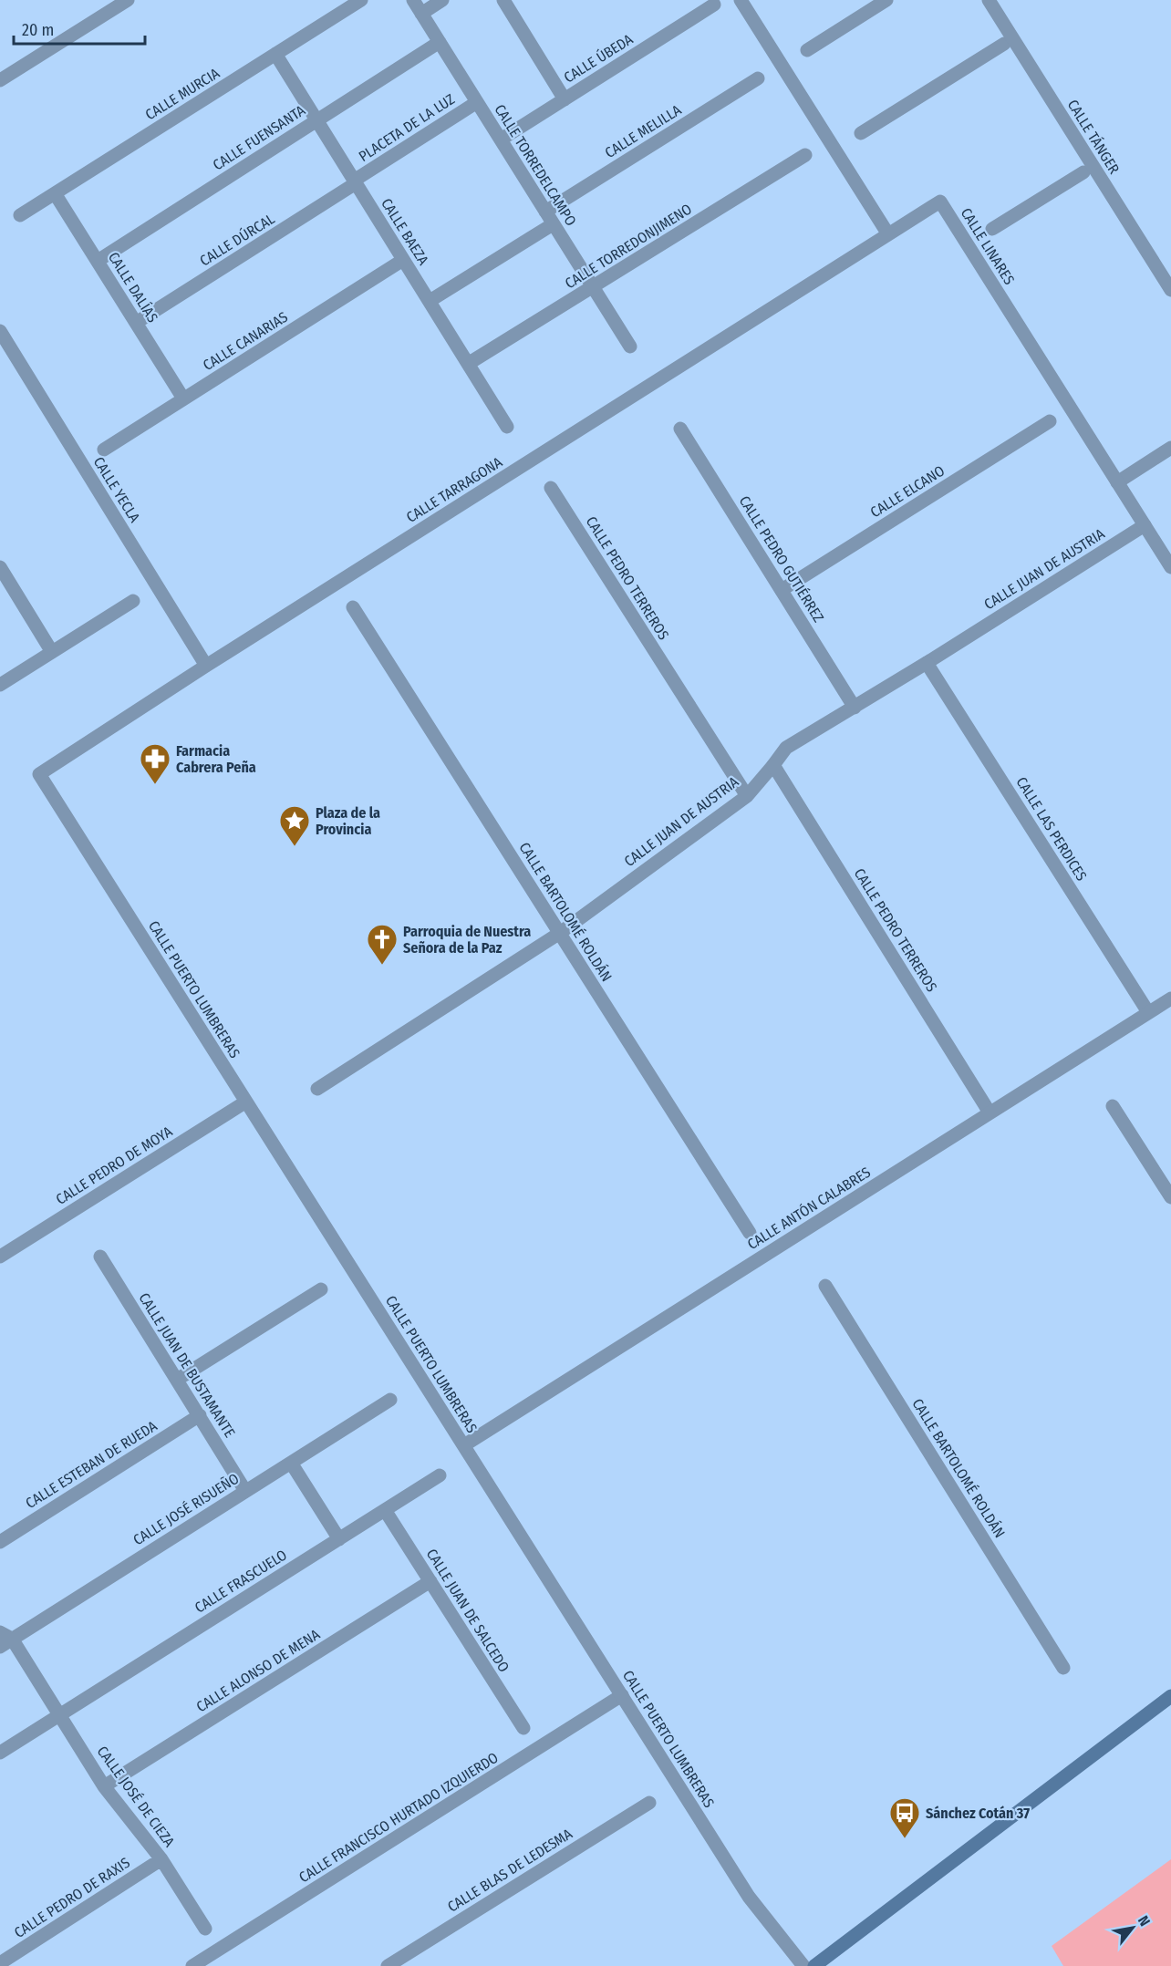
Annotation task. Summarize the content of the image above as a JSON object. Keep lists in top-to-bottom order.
{
  "streets": {
    "street": [
      "CALLE ÚBEDA",
      "CALLE MURCIA",
      "PLACETA DE LA LUZ",
      "CALLE MELILLA",
      "CALLE TÁNGER",
      "CALLE FUENSANTA",
      "CALLE TORREDELCAMPO",
      "CALLE BAEZA",
      "CALLE DÚRCAL",
      "CALLE TORREDONJIMENO",
      "CALLE LINARES",
      "CALLE DALÍAS",
      "CALLE CANARIAS",
      "CALLE YECLA",
      "CALLE TARRAGONA",
      "CALLE ELCANO",
      "CALLE PEDRO GUTIÉRREZ",
      "CALLE JUAN DE AUSTRIA",
      "CALLE PEDRO TERREROS",
      "CALLE LAS PERDICES",
      "CALLE BARTOLOMÉ ROLDÁN",
      "CALLE PUERTO LUMBRERAS",
      "CALLE PEDRO DE MOYA",
      "CALLE ANTÓN CALABRES",
      "CALLE JUAN DE BUSTAMANTE",
      "CALLE ESTEBAN DE RUEDA",
      "CALLE JOSÉ RISUEÑO",
      "CALLE FRASCUELO",
      "CALLE JUAN DE SALCEDO",
      "CALLE ALONSO DE MENA",
      "CALLE JOSÉ DE CIEZA",
      "CALLE FRANCISCO HURTADO IZQUIERDO",
      "CALLE BLAS DE LEDESMA",
      "CALLE PEDRO DE RAXIS"
    ]
  },
  "crossings": [
    ["CALLE ÚBEDA", "CALLE TORREDELCAMPO"],
    ["CALLE MURCIA", "CALLE BAEZA"],
    ["CALLE MURCIA", "CALLE DALÍAS"],
    ["PLACETA DE LA LUZ", "CALLE TORREDELCAMPO"],
    ["PLACETA DE LA LUZ", "CALLE BAEZA"],
    ["PLACETA DE LA LUZ", "CALLE DÚRCAL"],
    ["CALLE MELILLA", "CALLE TORREDELCAMPO"],
    ["CALLE FUENSANTA", "CALLE TORREDELCAMPO"],
    ["CALLE FUENSANTA", "CALLE BAEZA"],
    ["CALLE FUENSANTA", "CALLE DALÍAS"],
    ["CALLE TORREDELCAMPO", "CALLE TORREDONJIMENO"],
    ["CALLE BAEZA", "CALLE DÚRCAL"],
    ["CALLE BAEZA", "CALLE TORREDONJIMENO"],
    ["CALLE BAEZA", "CALLE CANARIAS"],
    ["CALLE DÚRCAL", "CALLE DALÍAS"],
    ["CALLE LINARES", "CALLE TARRAGONA"],
    ["CALLE LINARES", "CALLE JUAN DE AUSTRIA"],
    ["CALLE DALÍAS", "CALLE CANARIAS"],
    ["CALLE YECLA", "CALLE TARRAGONA"],
    ["CALLE TARRAGONA", "CALLE PUERTO LUMBRERAS"],
    ["CALLE ELCANO", "CALLE PEDRO GUTIÉRREZ"],
    ["CALLE PEDRO GUTIÉRREZ", "CALLE JUAN DE AUSTRIA"],
    ["CALLE JUAN DE AUSTRIA", "CALLE PEDRO TERREROS"],
    ["CALLE JUAN DE AUSTRIA", "CALLE LAS PERDICES"],
    ["CALLE JUAN DE AUSTRIA", "CALLE BARTOLOMÉ ROLDÁN"],
    ["CALLE PEDRO TERREROS", "CALLE ANTÓN CALABRES"],
    ["CALLE LAS PERDICES", "CALLE ANTÓN CALABRES"],
    ["CALLE PUERTO LUMBRERAS", "CALLE PEDRO DE MOYA"],
    ["CALLE PUERTO LUMBRERAS", "CALLE ANTÓN CALABRES"],
    ["CALLE PUERTO LUMBRERAS", "CALLE FRANCISCO HURTADO IZQUIERDO"],
    ["CALLE JUAN DE BUSTAMANTE", "CALLE ESTEBAN DE RUEDA"],
    ["CALLE JUAN DE BUSTAMANTE", "CALLE JOSÉ RISUEÑO"],
    ["CALLE JOSÉ RISUEÑO", "CALLE JOSÉ DE CIEZA"],
    ["CALLE FRASCUELO", "CALLE JUAN DE SALCEDO"],
    ["CALLE FRASCUELO", "CALLE JOSÉ DE CIEZA"],
    ["CALLE JUAN DE SALCEDO", "CALLE ALONSO DE MENA"],
    ["CALLE ALONSO DE MENA", "CALLE JOSÉ DE CIEZA"],
    ["CALLE JOSÉ DE CIEZA", "CALLE PEDRO DE RAXIS"]
  ],
  "places": {
    "pharmacy": ["Farmacia Cabrera Peña"],
    "place": ["Plaza de la Provincia"],
    "church": ["Parroquia de Nuestra Señora de la Paz"],
    "bus stop": ["Sánchez Cotán 37"]
  },
  "scale_bar": "20 m",
  "north": "top right"
}
